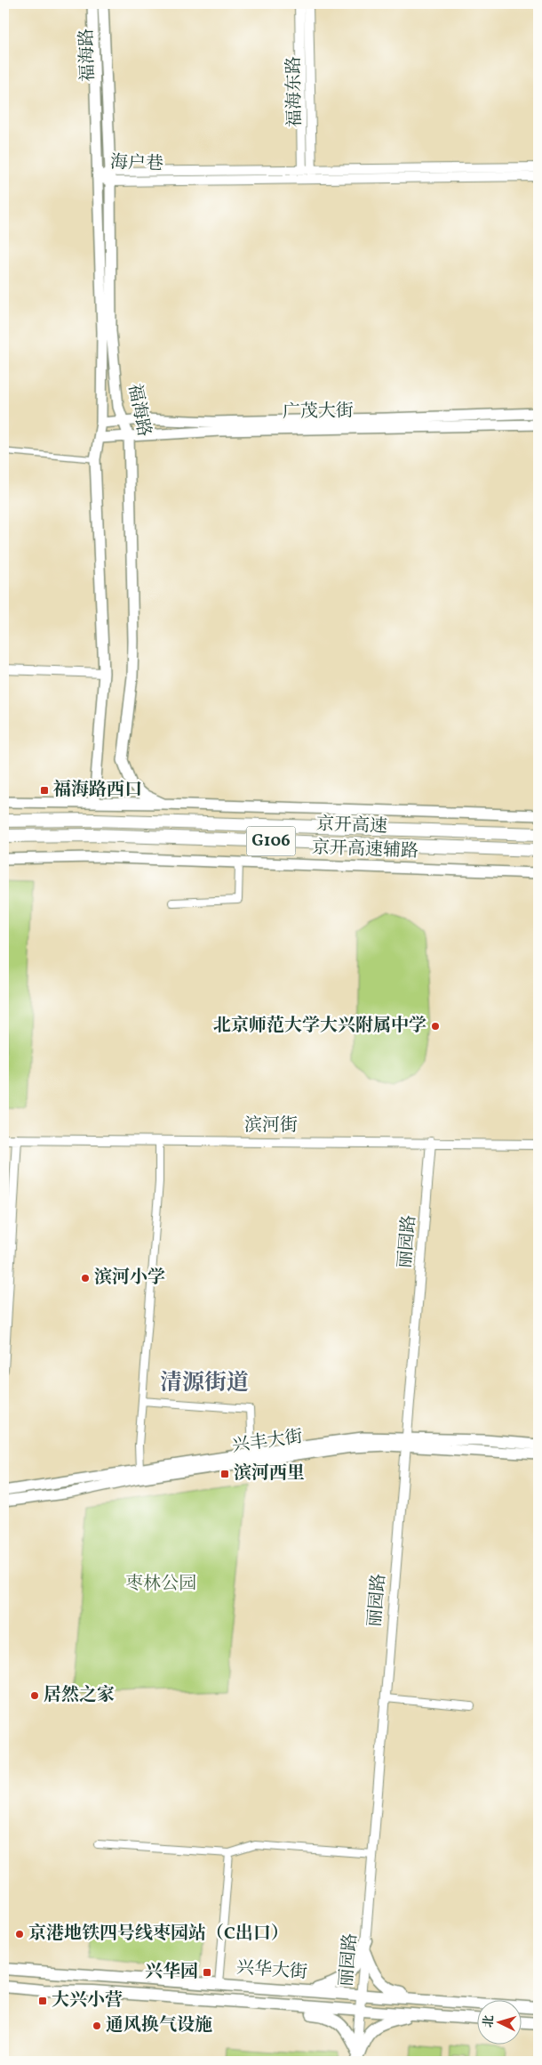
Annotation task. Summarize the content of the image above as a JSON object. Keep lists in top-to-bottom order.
{
  "streets": {
    "highway": ["京开高速", "G106"],
    "main road": [
      "福海路",
      "广茂大街",
      "京开高速辅路",
      "兴丰大街",
      "兴华大街"
    ],
    "street": [
      "福海东路",
      "海户巷",
      "滨河街",
      "丽园路"
    ]
  },
  "crossings": [
    ["福海路", "海户巷"],
    ["福海路", "广茂大街"],
    ["福海东路", "海户巷"],
    ["滨河街", "丽园路"],
    ["丽园路", "兴丰大街"],
    ["丽园路", "兴华大街"]
  ],
  "districts": ["清源街道"],
  "parks": ["枣林公园"],
  "places": {
    "transit": [
      "福海路西口",
      "滨河西里",
      "兴华园",
      "大兴小营"
    ],
    "other": [
      "北京师范大学大兴附属中学",
      "滨河小学",
      "居然之家",
      "京港地铁四号线枣园站（C出口）",
      "通风换气设施"
    ]
  },
  "north": "left"
}
